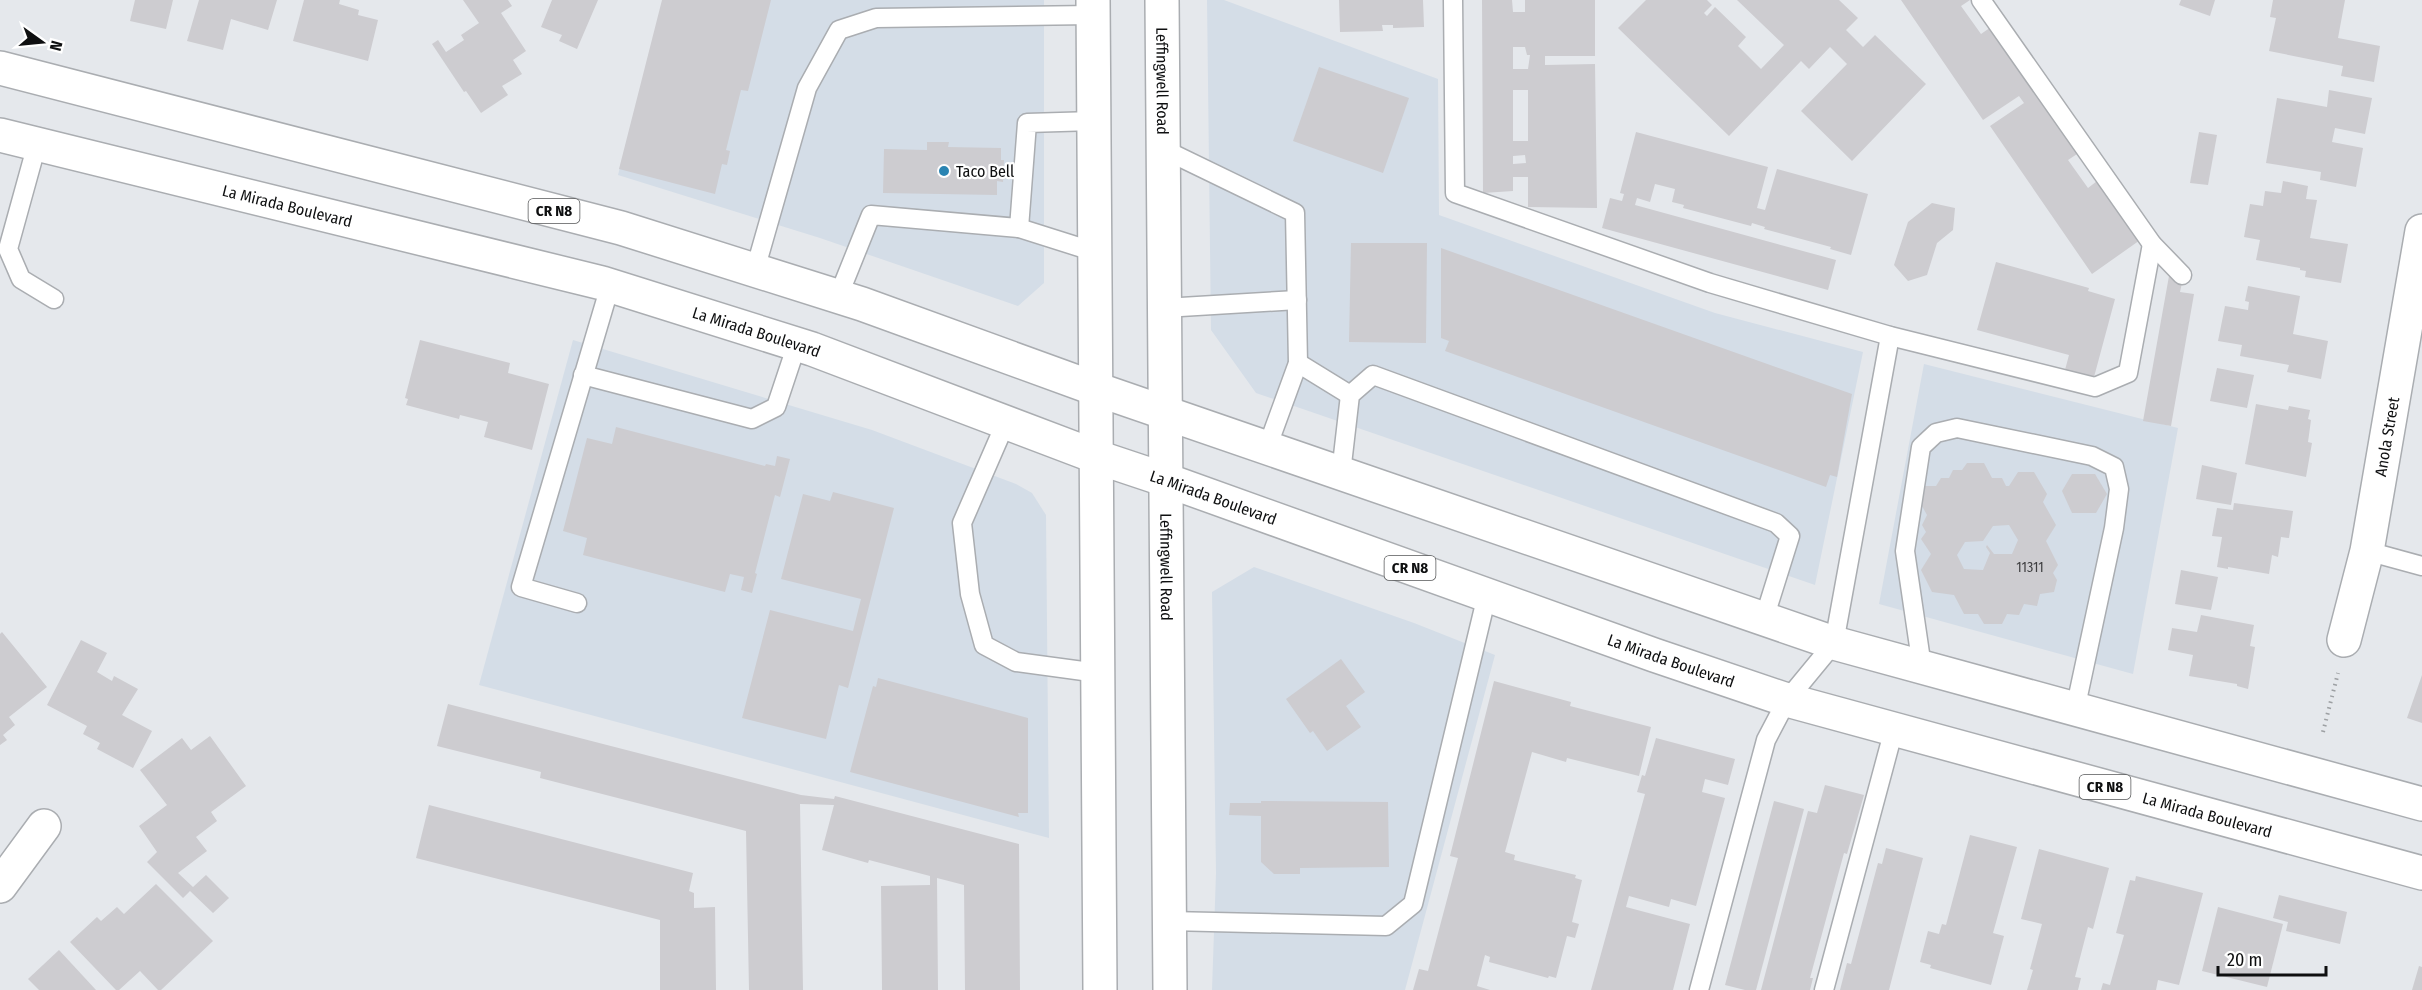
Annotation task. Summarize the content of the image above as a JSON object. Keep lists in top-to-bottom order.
{
  "streets": {
    "main road": [
      "Leffingwell Road",
      "La Mirada Boulevard",
      "CR N8",
      "Anola Street"
    ]
  },
  "crossings": [
    ["Leffingwell Road", "La Mirada Boulevard"],
    ["Leffingwell Road", "CR N8"]
  ],
  "places": ["Taco Bell"],
  "house_numbers": ["11311"],
  "scale_bar": "20 m",
  "north": "right"
}
